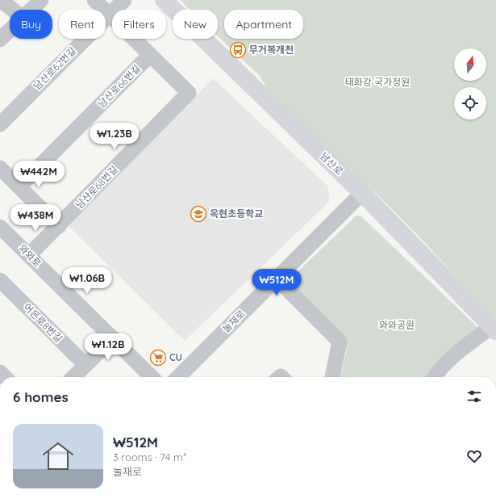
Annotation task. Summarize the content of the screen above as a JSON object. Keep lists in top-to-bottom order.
{
  "streets": {
    "main road": ["남산로"],
    "street": [
      "남산로62번길",
      "남산로66번길",
      "남산로68번길",
      "와와로",
      "눌재로",
      "어은로8번길"
    ]
  },
  "crossings": [
    ["남산로66번길", "남산로68번길"],
    ["남산로", "눌재로"],
    ["남산로68번길", "와와로"]
  ],
  "parks": ["태화강 국가정원", "와와공원"],
  "places": {
    "bus stop": ["무거복개천"],
    "school or university": ["옥현초등학교"],
    "supermarket": ["CU"]
  },
  "north": "top",
  "page": {
    "chip": [
      "Buy",
      "Rent",
      "Filters",
      "New",
      "Apartment"
    ],
    "price": [
      "₩1.23B",
      "₩442M",
      "₩438M",
      "₩1.06B",
      "₩512M",
      "₩1.12B"
    ],
    "heading": "6 homes",
    "list": [
      {
        "name": "₩512M",
        "note": "3 rooms · 74 m² · 눌재로"
      }
    ]
  }
}
